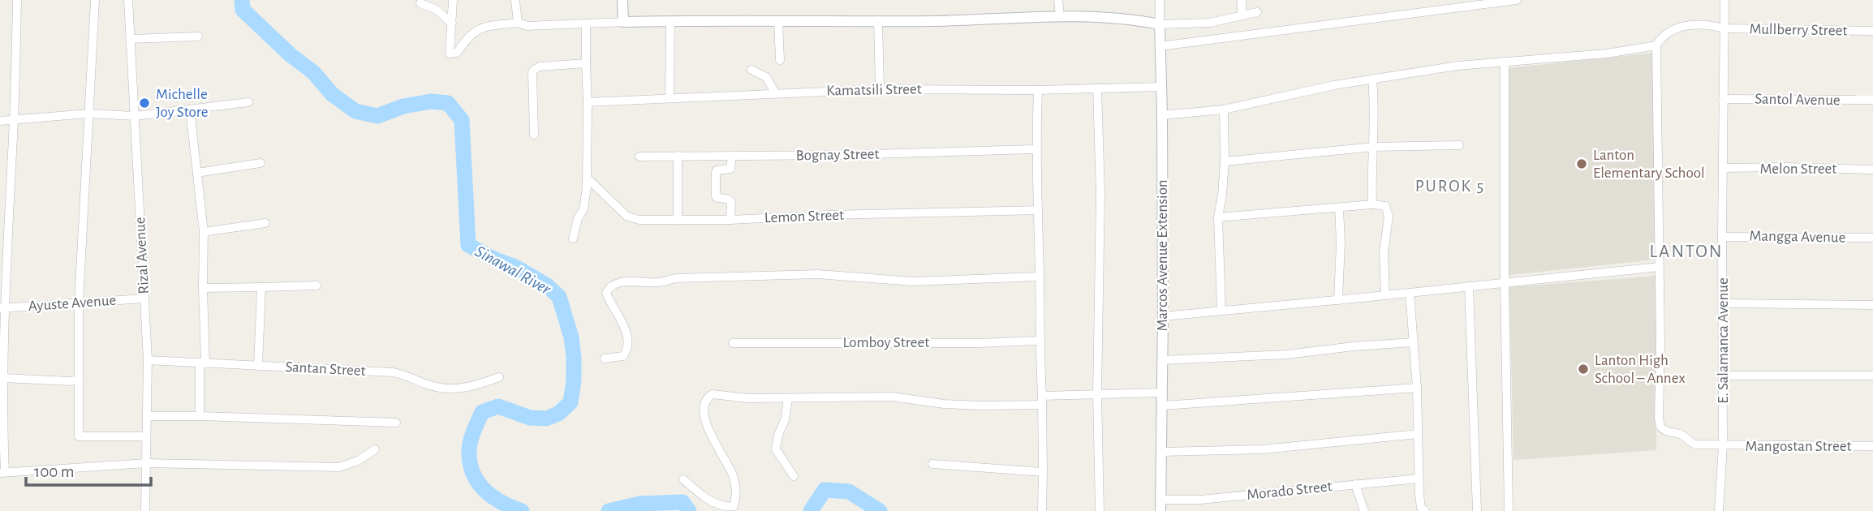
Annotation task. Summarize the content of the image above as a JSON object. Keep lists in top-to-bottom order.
{
  "streets": {
    "street": [
      "Mullberry Street",
      "Kamatsili Street",
      "Santol Avenue",
      "Bognay Street",
      "Melon Street",
      "Lemon Street",
      "Mangga Avenue",
      "Rizal Avenue",
      "Marcos Avenue Extension",
      "Ayuste Avenue",
      "E. Salamanca Avenue",
      "Lomboy Street",
      "Santan Street",
      "Mangostan Street",
      "Morado Street"
    ]
  },
  "crossings": [
    ["Mullberry Street", "E. Salamanca Avenue"],
    ["Kamatsili Street", "Marcos Avenue Extension"],
    ["Santol Avenue", "E. Salamanca Avenue"],
    ["Melon Street", "E. Salamanca Avenue"],
    ["Mangga Avenue", "E. Salamanca Avenue"],
    ["Rizal Avenue", "Ayuste Avenue"],
    ["Rizal Avenue", "Santan Street"],
    ["Marcos Avenue Extension", "Morado Street"],
    ["E. Salamanca Avenue", "Mangostan Street"]
  ],
  "districts": ["PUROK 5", "LANTON"],
  "water": ["Sinawal River"],
  "places": ["Michelle Joy Store", "Lanton Elementary School", "Lanton High School – Annex"],
  "scale_bar": "100 m"
}
